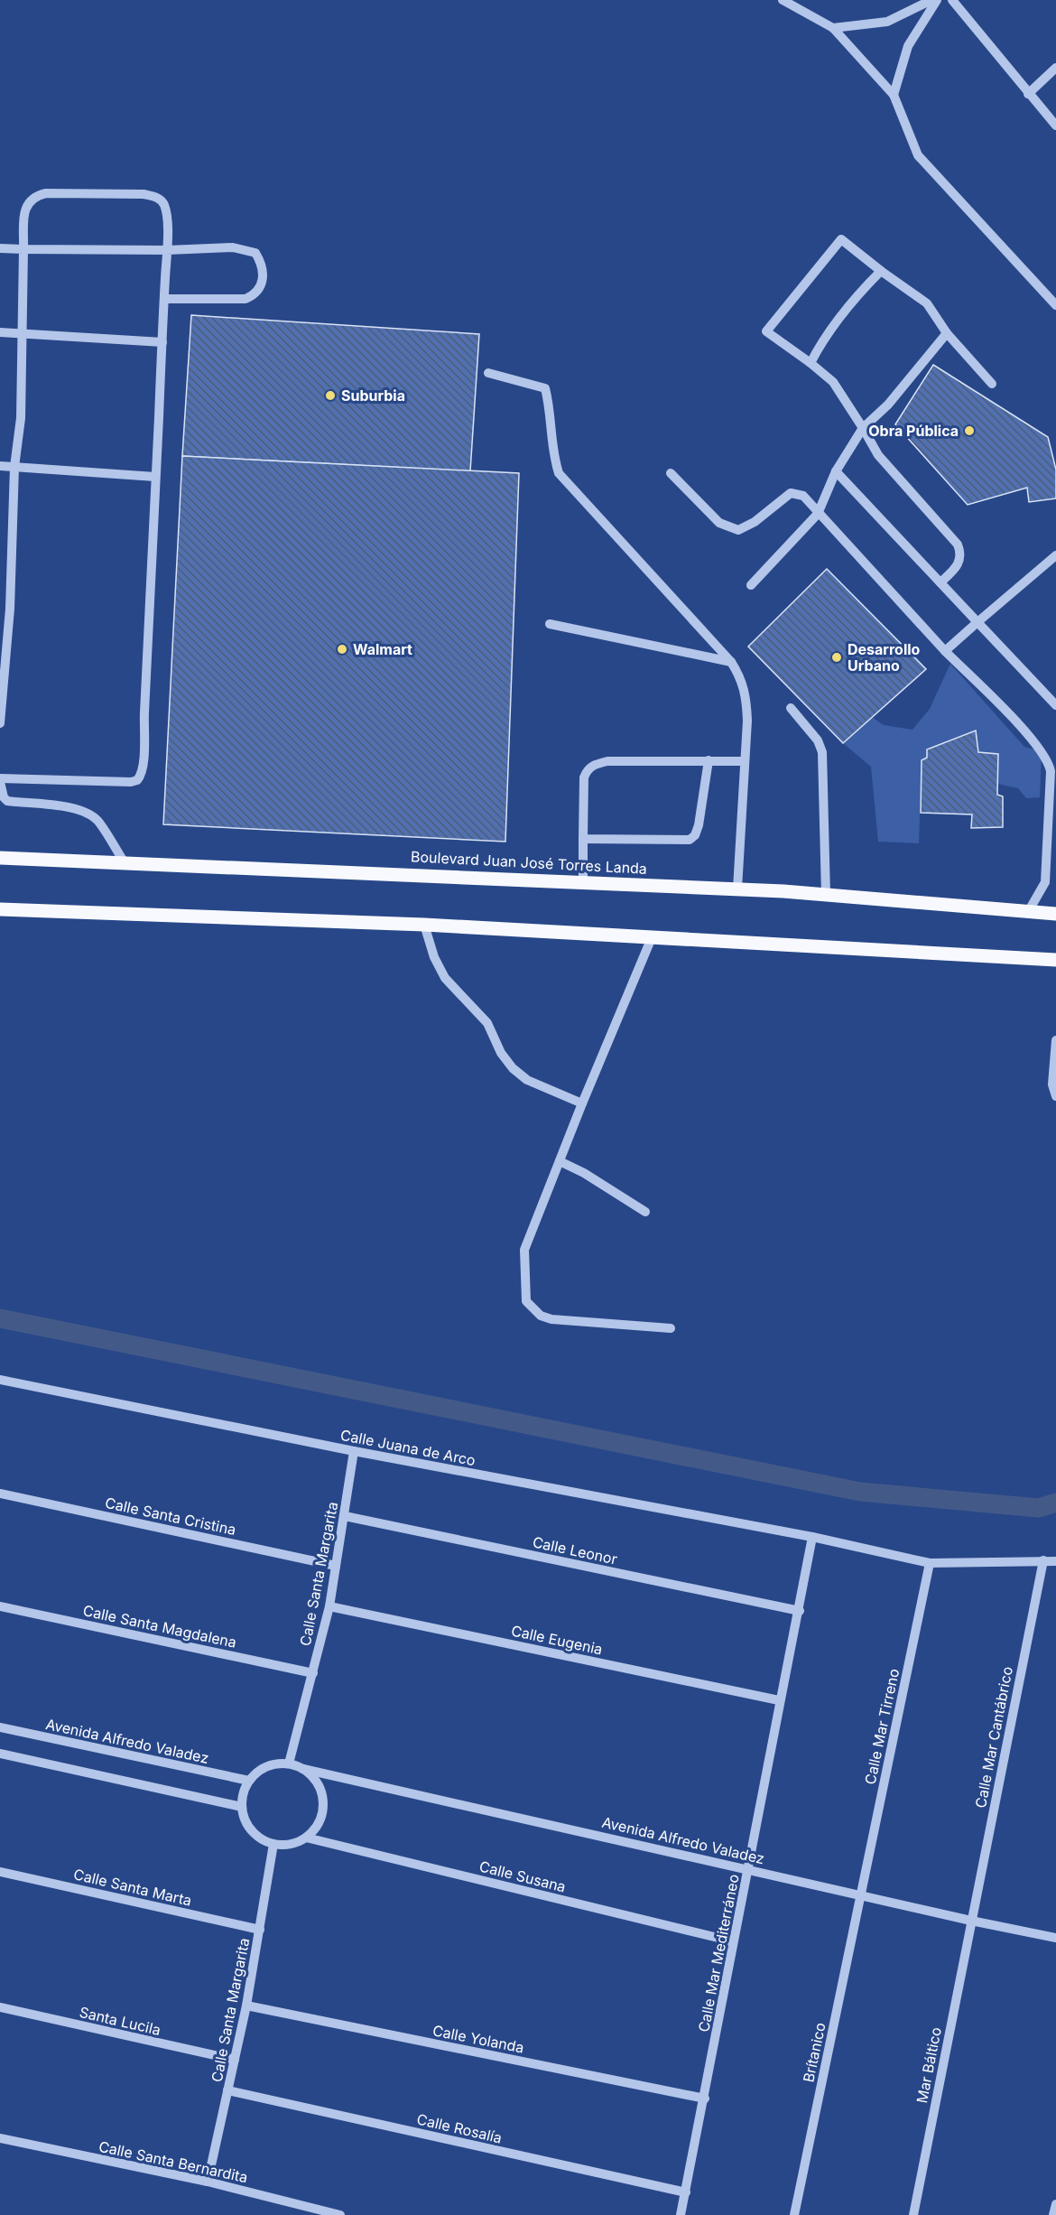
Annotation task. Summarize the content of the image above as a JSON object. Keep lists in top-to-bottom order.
{
  "streets": {
    "main road": ["Boulevard Juan José Torres Landa"],
    "street": [
      "Calle Juana de Arco",
      "Calle Santa Cristina",
      "Calle Leonor",
      "Calle Santa Margarita",
      "Calle Santa Magdalena",
      "Calle Eugenia",
      "Calle Mar Tirreno",
      "Calle Mar Cantábrico",
      "Avenida Alfredo Valadez",
      "Calle Susana",
      "Calle Santa Marta",
      "Calle Mar Mediterráneo",
      "Santa Lucila",
      "Calle Yolanda",
      "Brítanico",
      "Mar Báltico",
      "Calle Rosalía",
      "Calle Santa Bernardita"
    ]
  },
  "crossings": [
    ["Calle Juana de Arco", "Calle Santa Margarita"],
    ["Calle Juana de Arco", "Calle Mar Tirreno"],
    ["Calle Juana de Arco", "Calle Mar Cantábrico"],
    ["Calle Juana de Arco", "Calle Mar Mediterráneo"],
    ["Calle Santa Cristina", "Calle Santa Margarita"],
    ["Calle Leonor", "Calle Santa Margarita"],
    ["Calle Leonor", "Calle Mar Mediterráneo"],
    ["Calle Santa Margarita", "Calle Santa Magdalena"],
    ["Calle Santa Margarita", "Calle Eugenia"],
    ["Calle Santa Margarita", "Avenida Alfredo Valadez"],
    ["Calle Santa Margarita", "Calle Susana"],
    ["Calle Santa Margarita", "Calle Santa Marta"],
    ["Calle Santa Margarita", "Santa Lucila"],
    ["Calle Santa Margarita", "Calle Yolanda"],
    ["Calle Santa Margarita", "Calle Rosalía"],
    ["Calle Santa Margarita", "Calle Santa Bernardita"],
    ["Calle Eugenia", "Calle Mar Mediterráneo"],
    ["Calle Mar Tirreno", "Avenida Alfredo Valadez"],
    ["Calle Mar Tirreno", "Brítanico"],
    ["Calle Mar Cantábrico", "Avenida Alfredo Valadez"],
    ["Calle Mar Cantábrico", "Mar Báltico"],
    ["Avenida Alfredo Valadez", "Calle Susana"],
    ["Avenida Alfredo Valadez", "Calle Mar Mediterráneo"],
    ["Avenida Alfredo Valadez", "Brítanico"],
    ["Avenida Alfredo Valadez", "Mar Báltico"],
    ["Calle Susana", "Calle Mar Mediterráneo"],
    ["Calle Mar Mediterráneo", "Calle Yolanda"],
    ["Calle Mar Mediterráneo", "Calle Rosalía"]
  ],
  "places": [
    "Suburbia",
    "Obra Pública",
    "Walmart",
    "Desarrollo Urbano"
  ]
}
